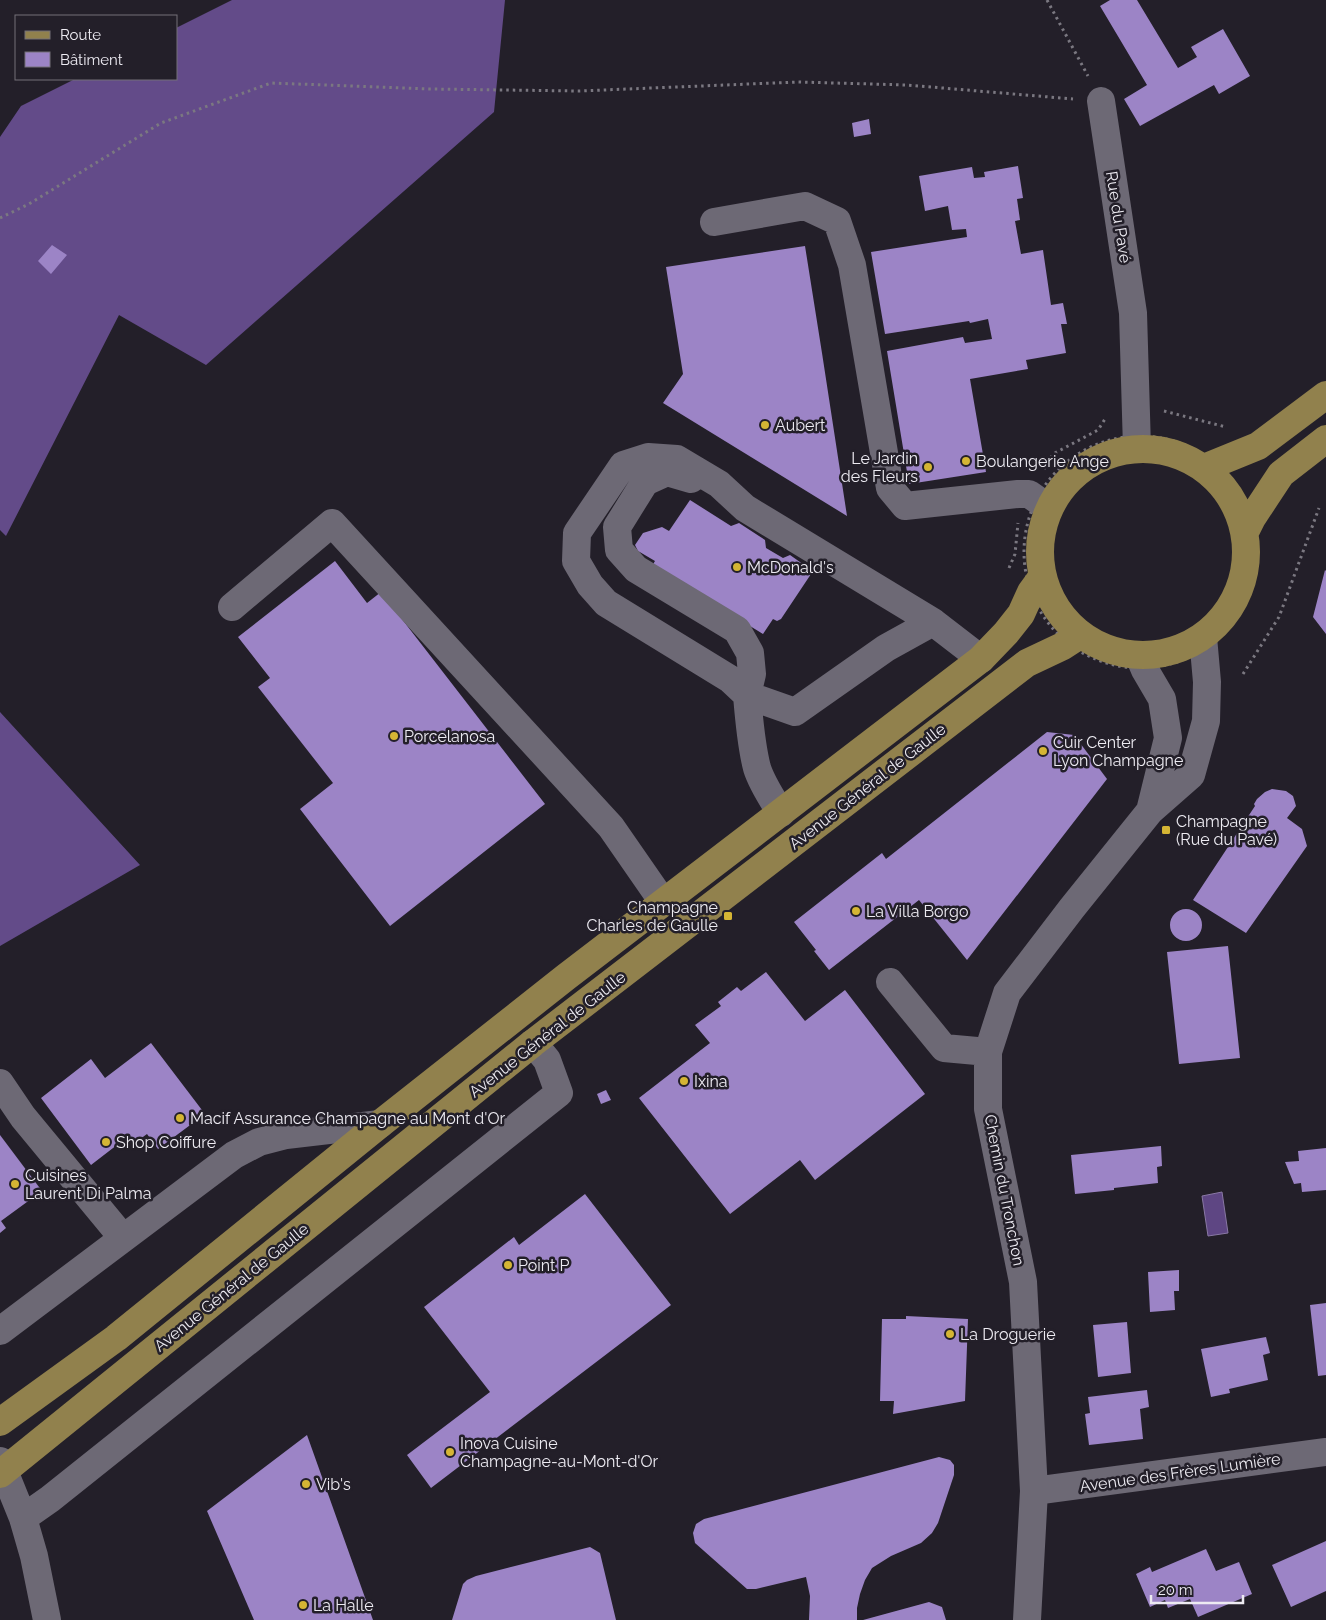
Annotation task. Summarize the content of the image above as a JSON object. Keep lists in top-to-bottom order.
{
  "streets": {
    "main road": ["Avenue Général de Gaulle"],
    "street": ["Rue du Pavé", "Chemin du Tronchon", "Avenue des Frères Lumière"]
  },
  "crossings": [
    ["Chemin du Tronchon", "Avenue des Frères Lumière"]
  ],
  "places": {
    "other": [
      "Aubert",
      "Boulangerie Ange",
      "Le Jardin des Fleurs",
      "McDonald's",
      "Porcelanosa",
      "Cuir Center Lyon Champagne",
      "La Villa Borgo",
      "Ixina",
      "Macif Assurance Champagne au Mont d'Or",
      "Shop Coiffure",
      "Cuisines Laurent Di Palma",
      "Point P",
      "La Droguerie",
      "Inova Cuisine Champagne-au-Mont-d'Or",
      "Vib's",
      "La Halle"
    ],
    "transit": ["Champagne (Rue du Pavé)", "Champagne Charles de Gaulle"]
  },
  "legend": ["Route", "Bâtiment"],
  "scale_bar": "20 m"
}
